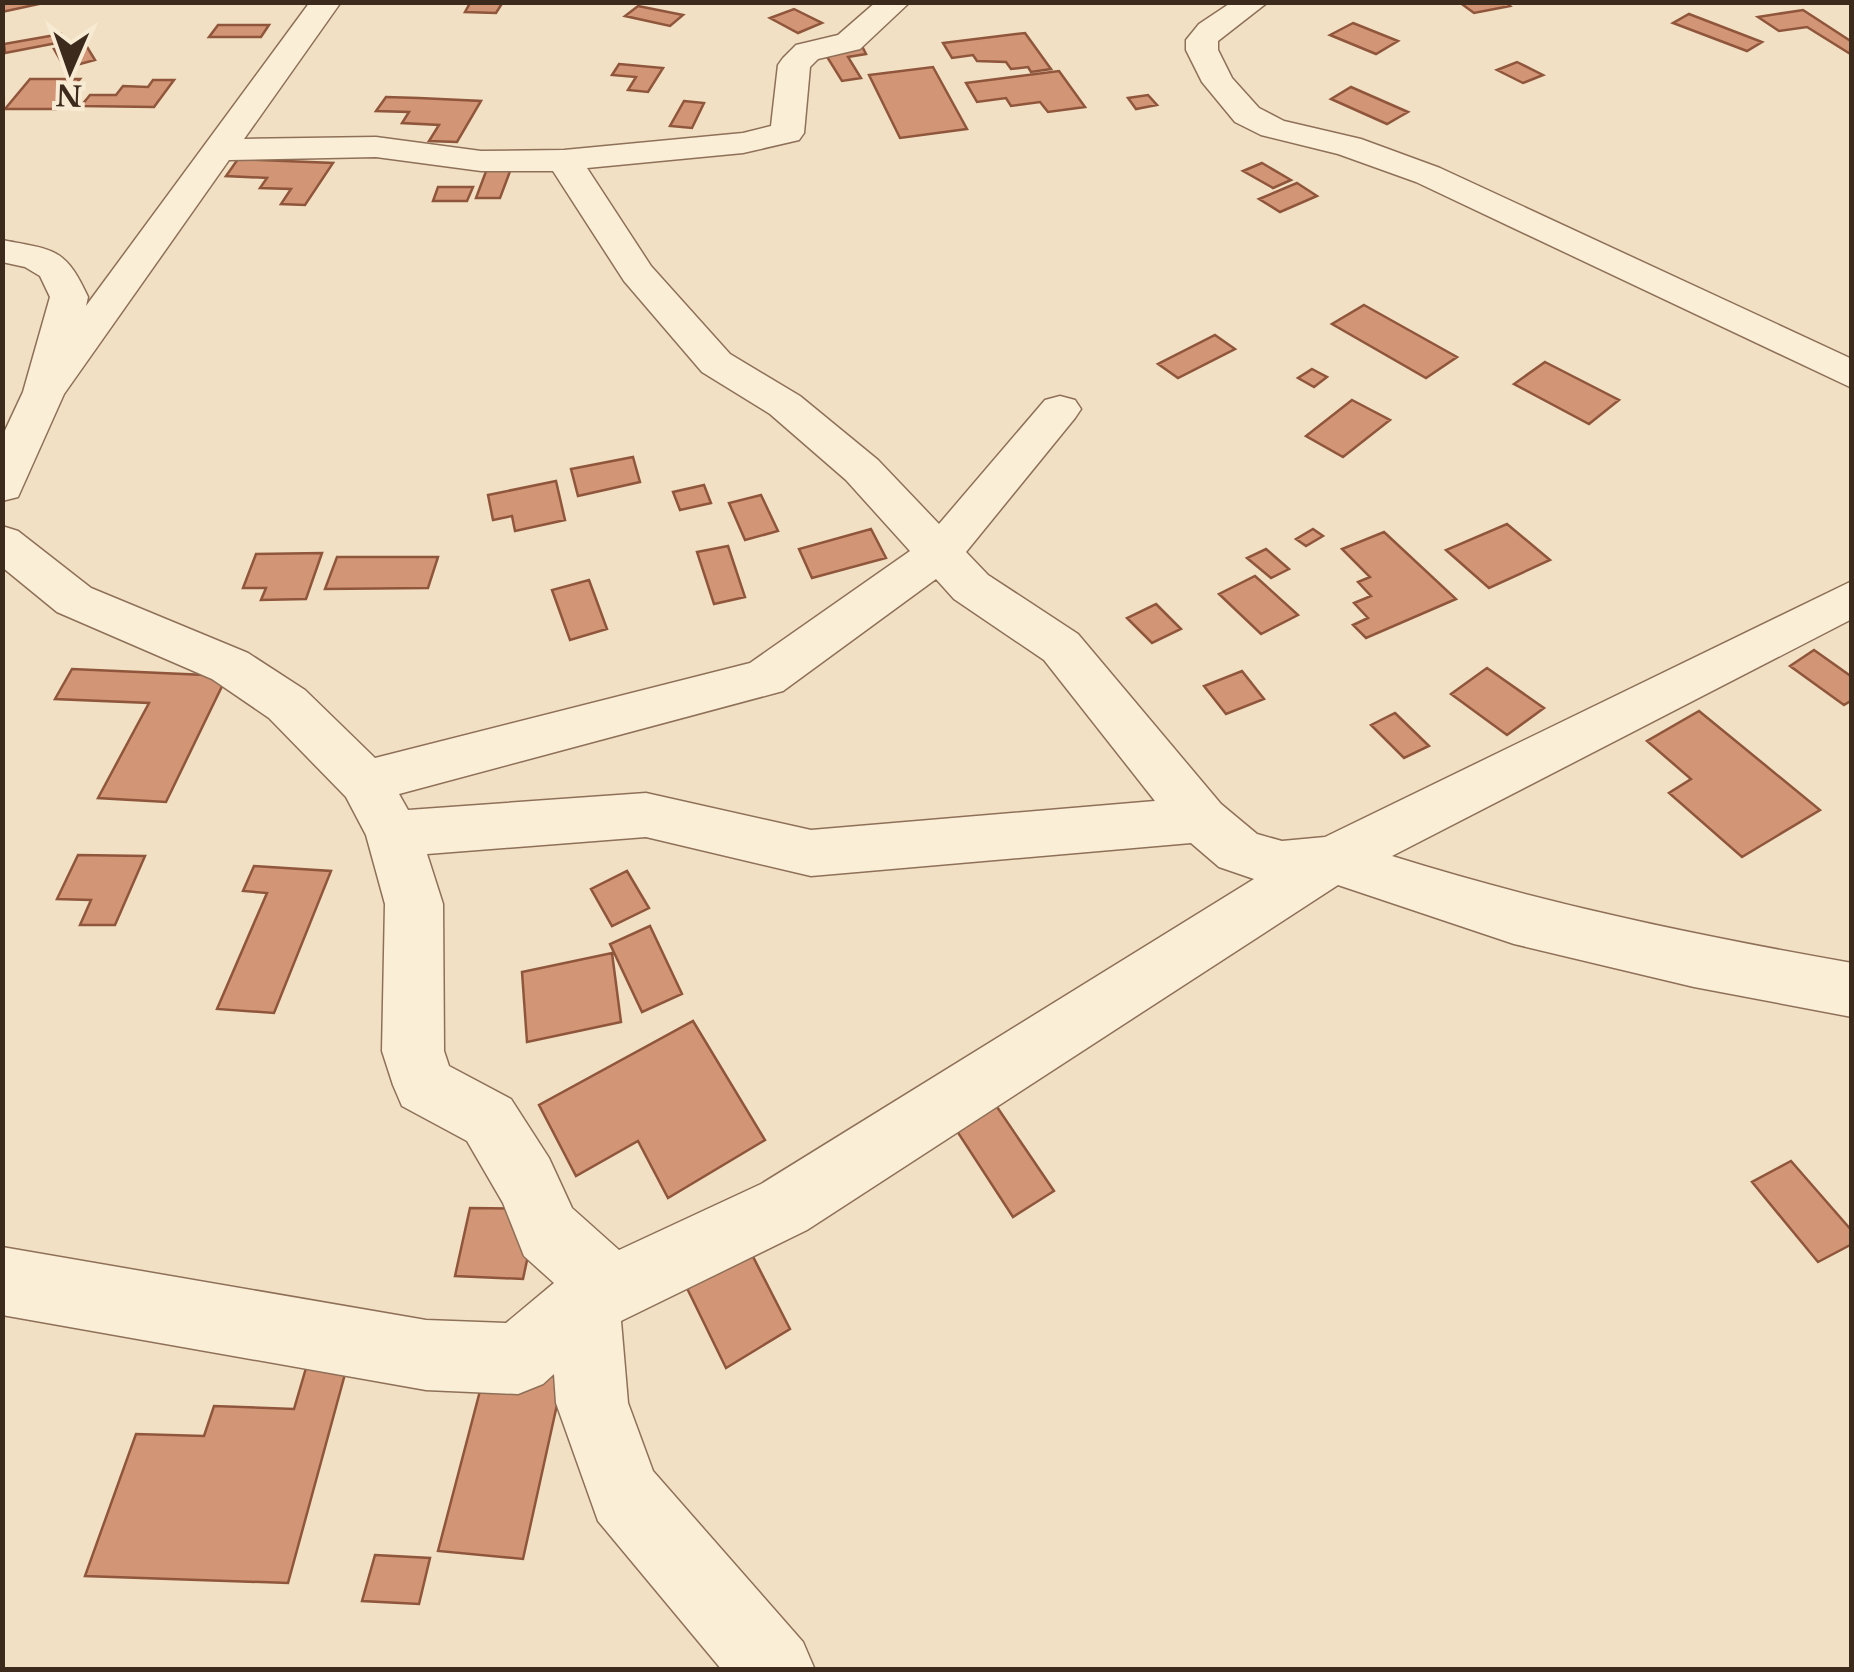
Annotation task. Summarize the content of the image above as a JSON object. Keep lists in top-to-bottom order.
{
  "north": "bottom"
}
